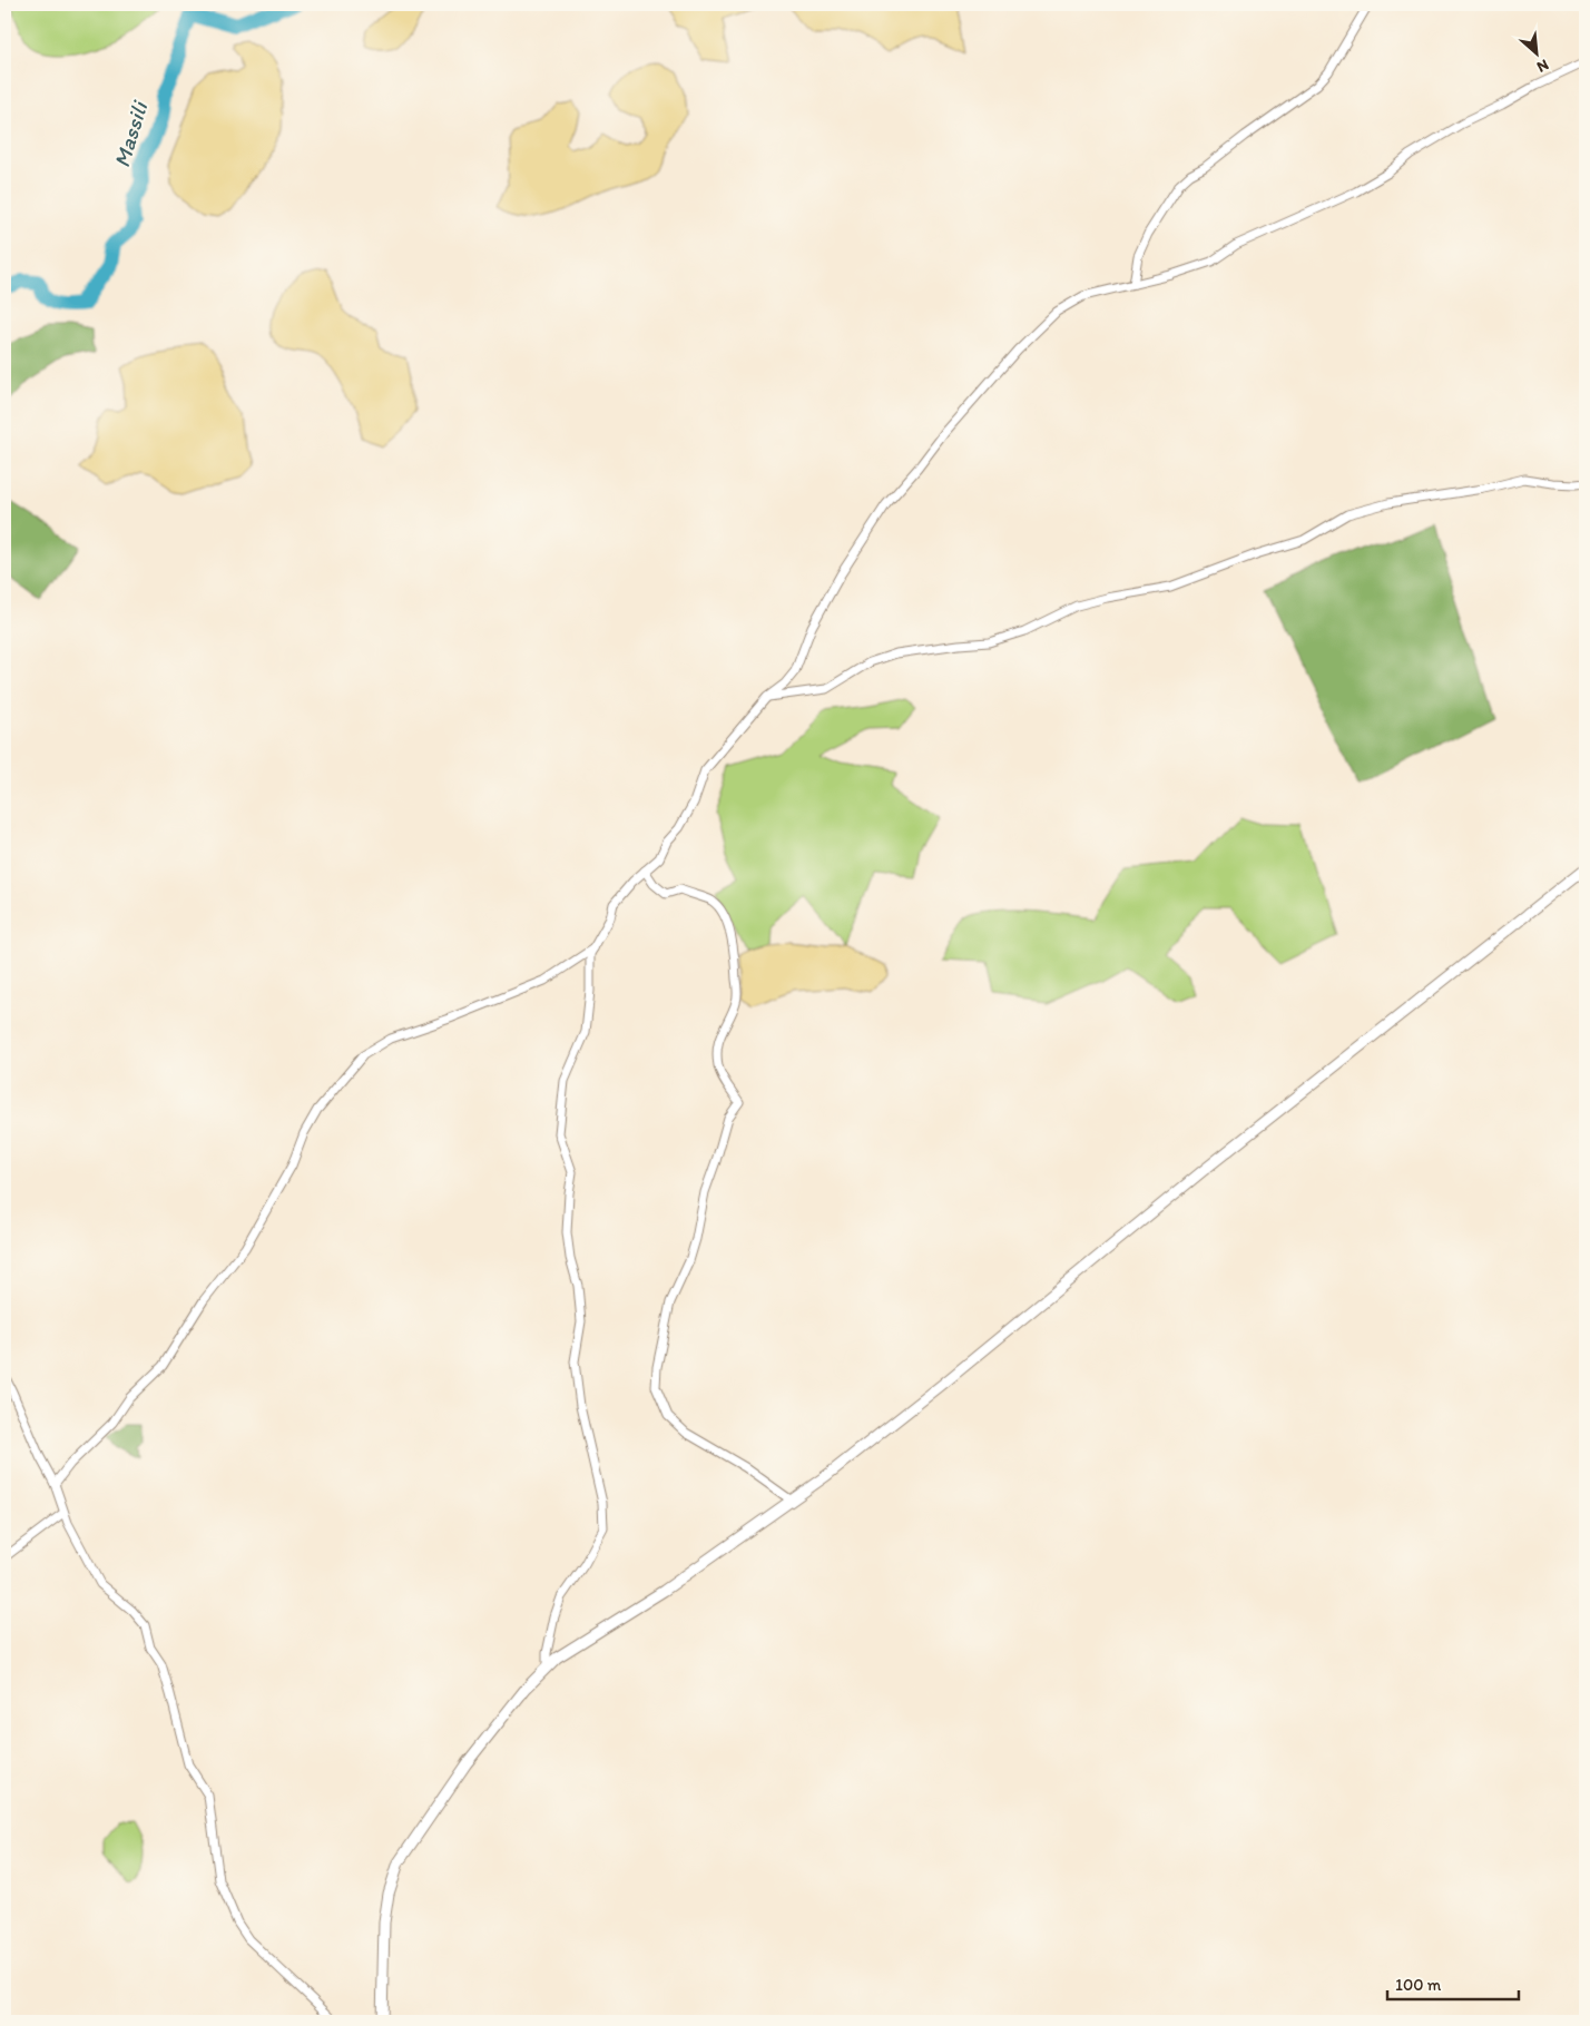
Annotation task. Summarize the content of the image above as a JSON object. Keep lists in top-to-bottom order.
{
  "water": ["Massili"],
  "scale_bar": "100 m",
  "north": "bottom right"
}
